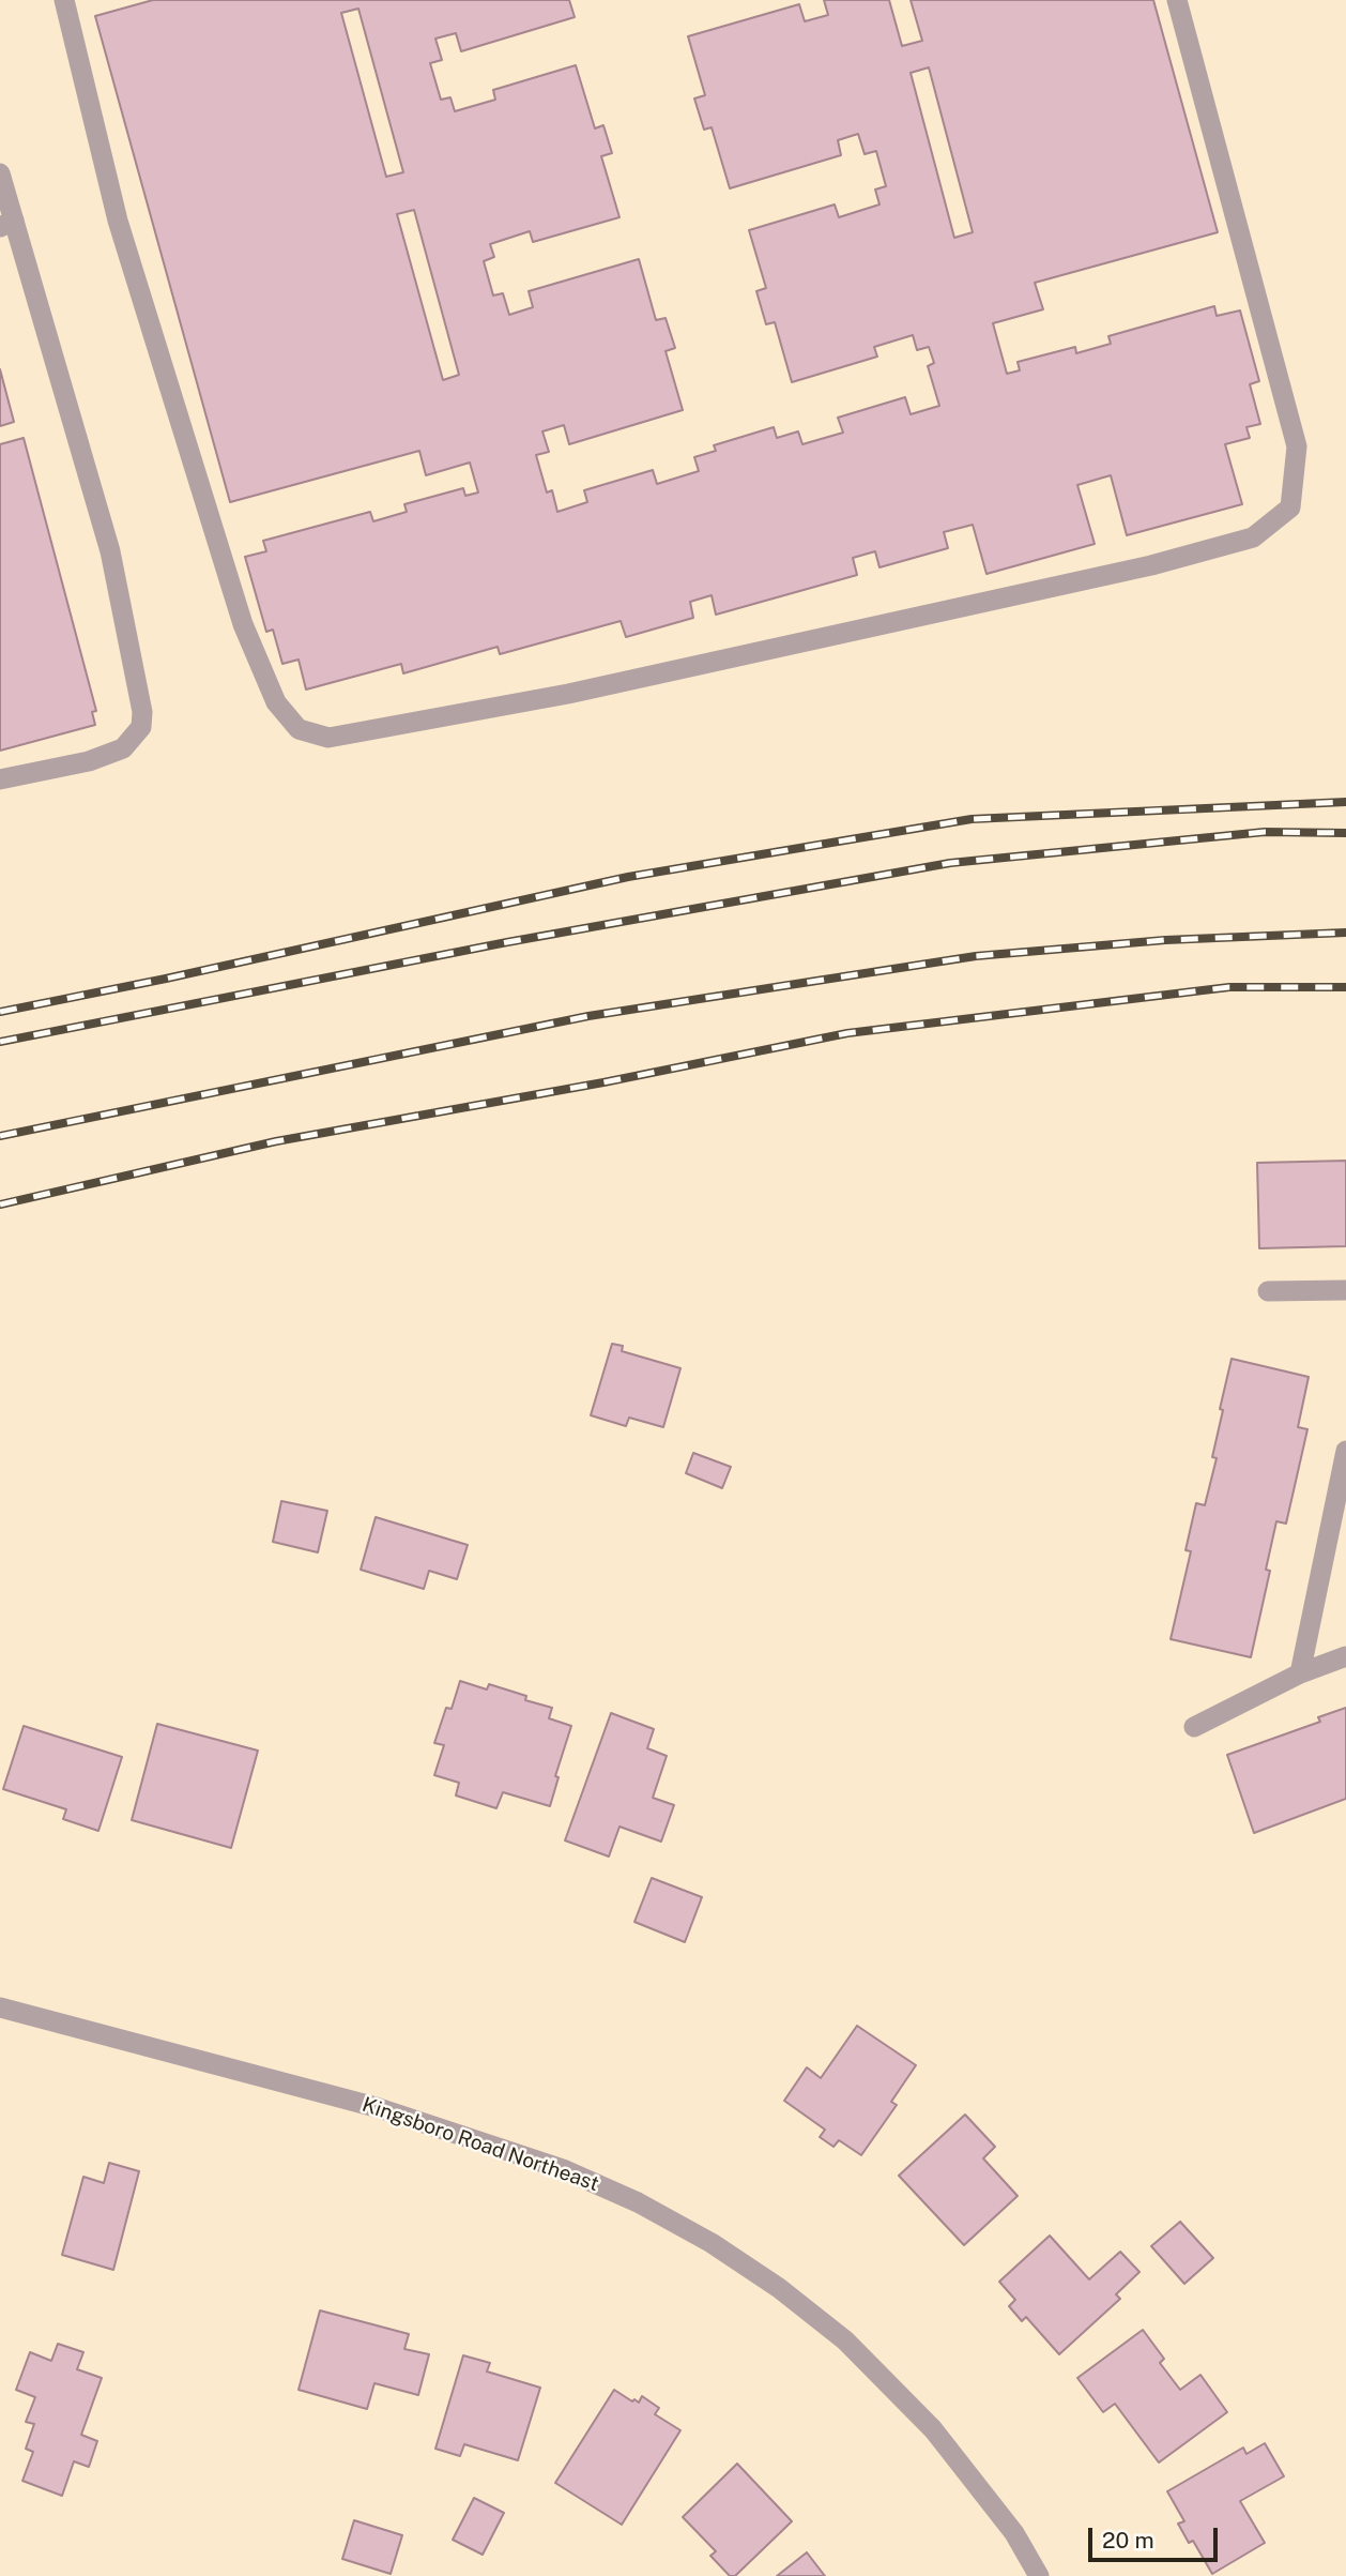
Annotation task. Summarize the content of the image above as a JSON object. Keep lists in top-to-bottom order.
{
  "streets": {
    "street": ["Kingsboro Road Northeast"]
  },
  "scale_bar": "20 m"
}
